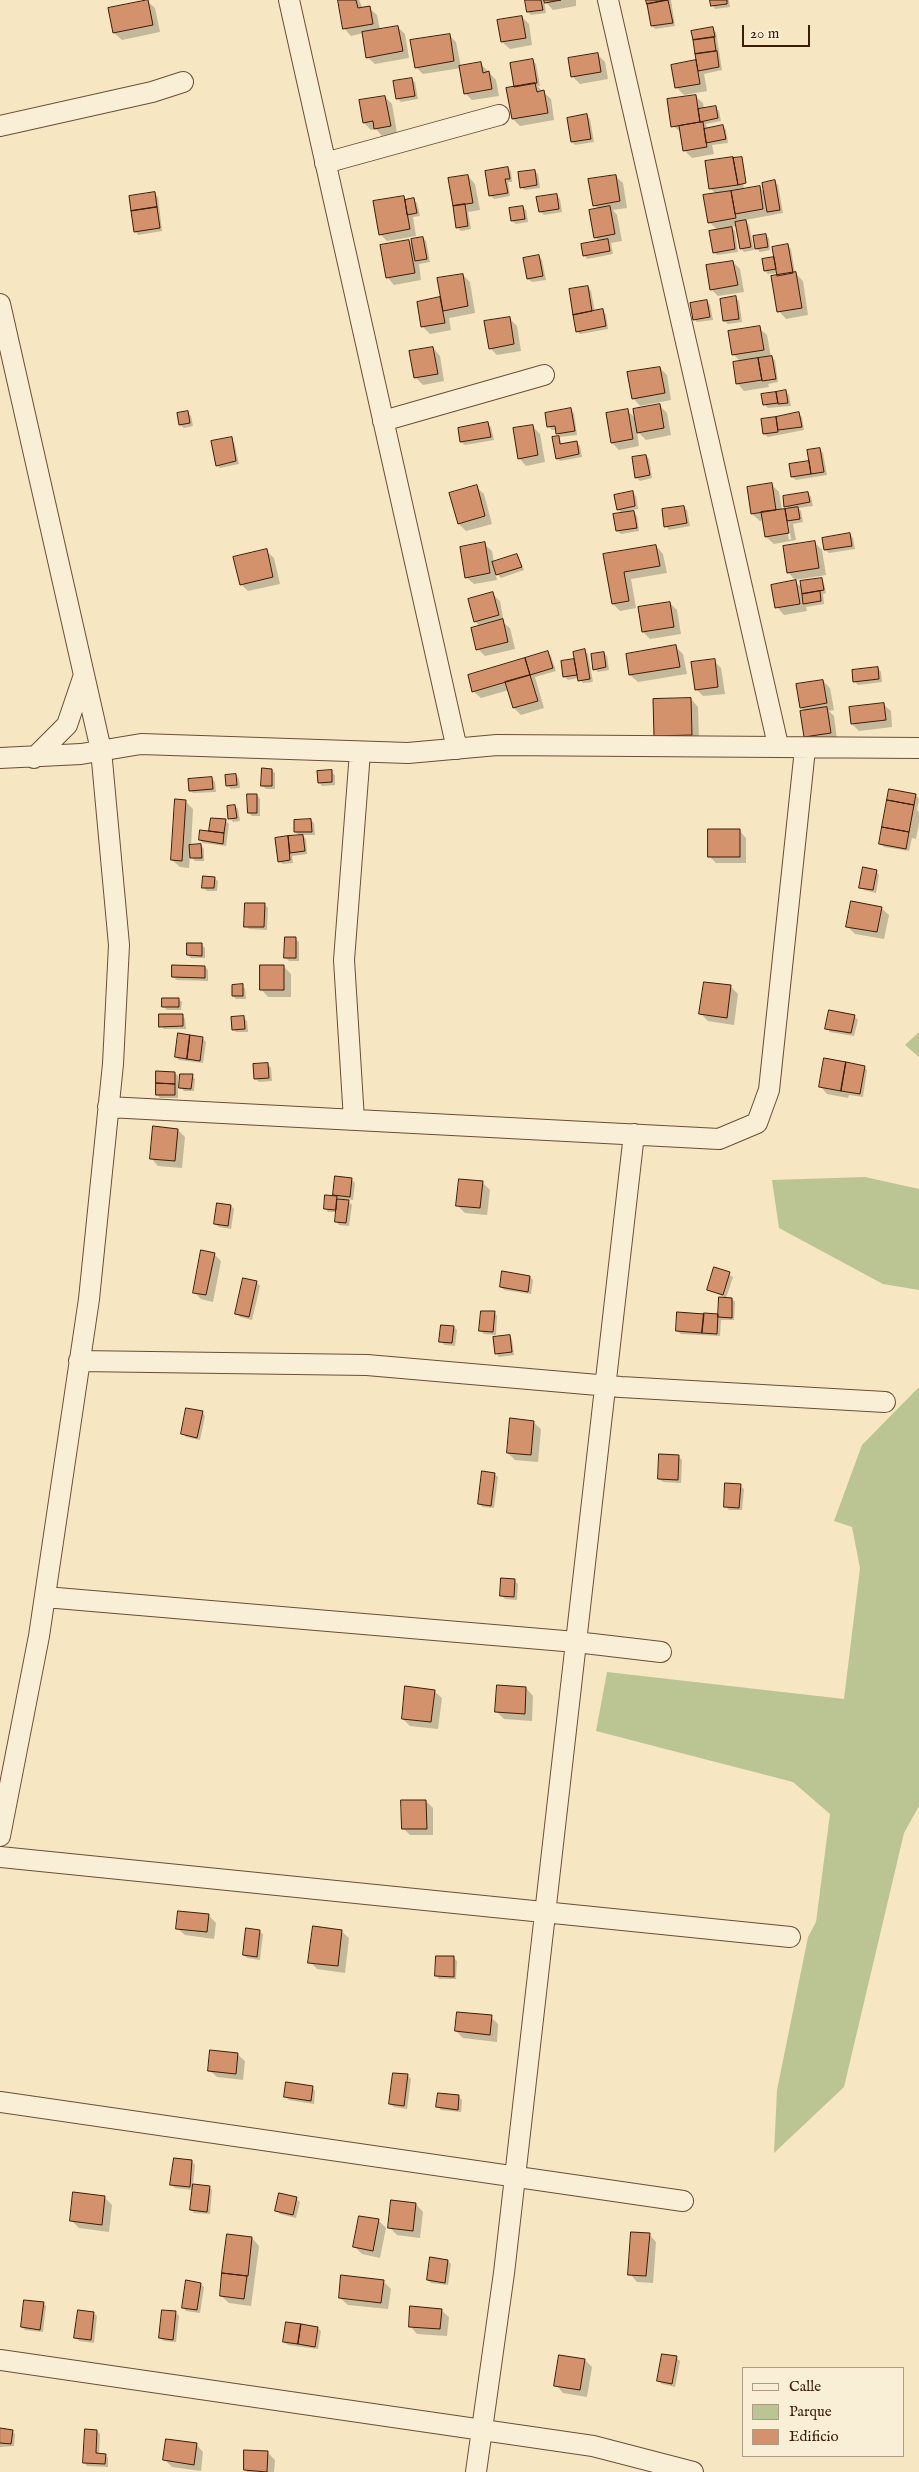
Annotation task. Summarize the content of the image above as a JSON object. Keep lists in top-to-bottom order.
{
  "legend": ["Calle", "Parque", "Edificio"],
  "scale_bar": "20 m"
}
